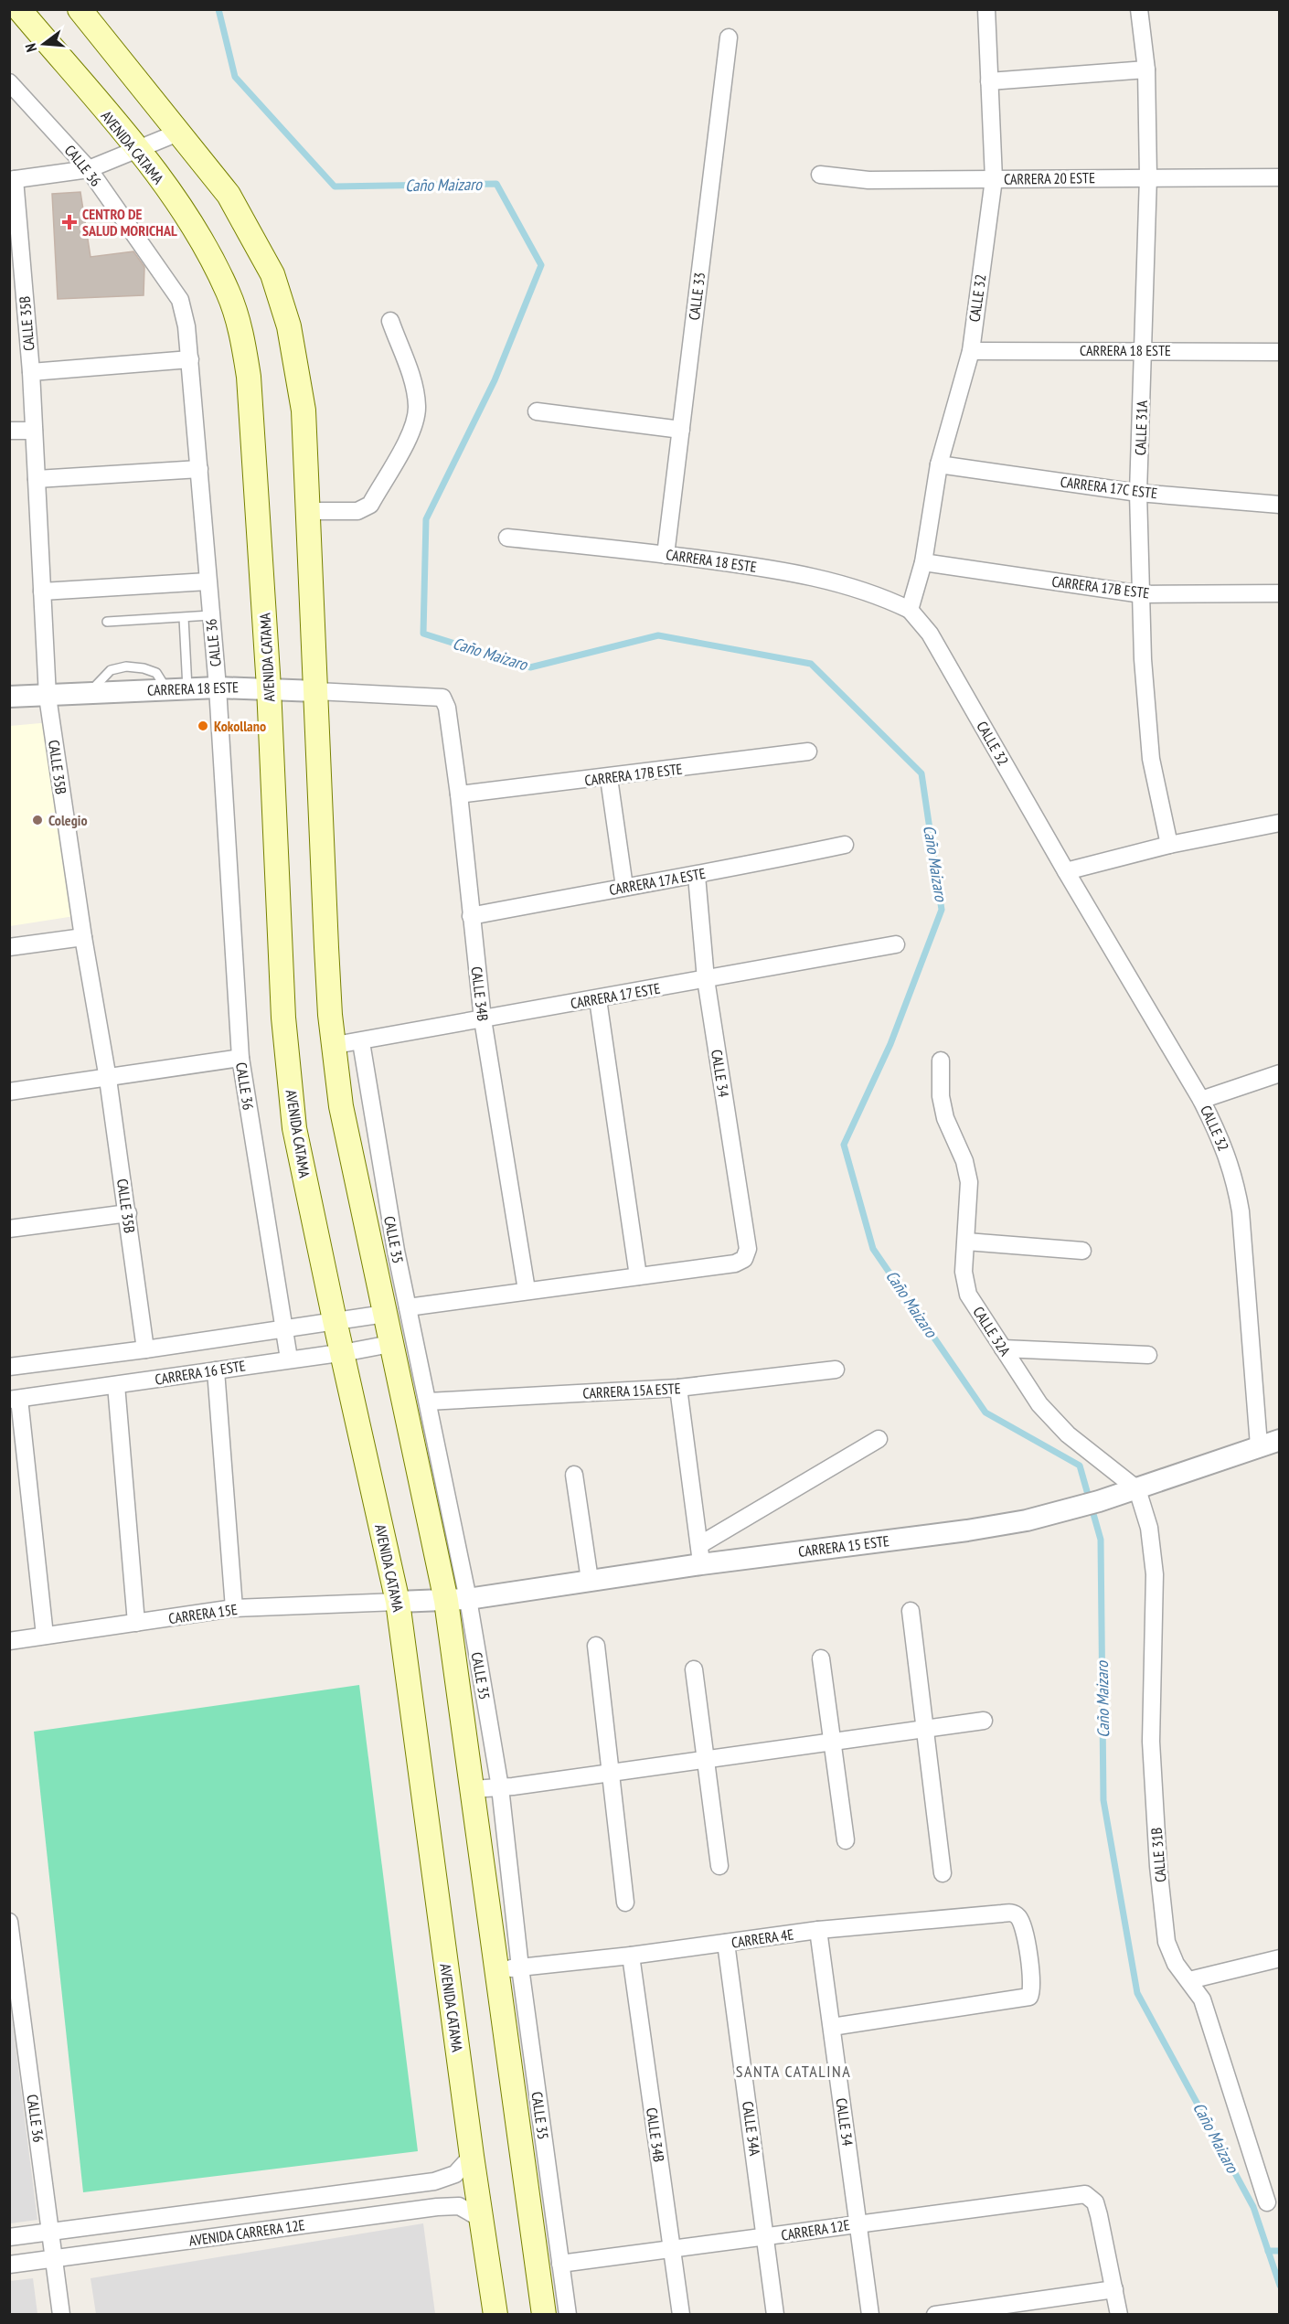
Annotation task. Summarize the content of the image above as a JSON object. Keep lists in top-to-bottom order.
{
  "streets": {
    "main road": ["AVENIDA CATAMA"],
    "street": [
      "CALLE 36",
      "CARRERA 20 ESTE",
      "CALLE 33",
      "CALLE 32",
      "CALLE 35B",
      "CARRERA 18 ESTE",
      "CALLE 31A",
      "CARRERA 17C ESTE",
      "CARRERA 17B ESTE",
      "CARRERA 17A ESTE",
      "CALLE 34B",
      "CARRERA 17 ESTE",
      "CALLE 34",
      "CALLE 35",
      "CALLE 32A",
      "CARRERA 16 ESTE",
      "CARRERA 15A ESTE",
      "CARRERA 15 ESTE",
      "CARRERA 15E",
      "CALLE 31B",
      "CARRERA 4E",
      "CALLE 34A",
      "CARRERA 12E",
      "AVENIDA CARRERA 12E"
    ]
  },
  "crossings": [
    ["AVENIDA CATAMA", "CARRERA 18 ESTE"],
    ["AVENIDA CATAMA", "CARRERA 16 ESTE"],
    ["AVENIDA CATAMA", "CARRERA 15 ESTE"],
    ["AVENIDA CATAMA", "CARRERA 15E"],
    ["AVENIDA CATAMA", "AVENIDA CARRERA 12E"],
    ["CALLE 36", "CARRERA 18 ESTE"],
    ["CALLE 36", "CARRERA 16 ESTE"],
    ["CALLE 36", "AVENIDA CARRERA 12E"],
    ["CARRERA 20 ESTE", "CALLE 32"],
    ["CARRERA 20 ESTE", "CALLE 31A"],
    ["CALLE 33", "CARRERA 18 ESTE"],
    ["CALLE 32", "CARRERA 18 ESTE"],
    ["CALLE 32", "CARRERA 17C ESTE"],
    ["CALLE 32", "CARRERA 17B ESTE"],
    ["CALLE 32", "CARRERA 15 ESTE"],
    ["CALLE 35B", "CARRERA 18 ESTE"],
    ["CALLE 35B", "CARRERA 16 ESTE"],
    ["CARRERA 18 ESTE", "CALLE 31A"],
    ["CARRERA 18 ESTE", "CALLE 34B"],
    ["CALLE 31A", "CARRERA 17C ESTE"],
    ["CALLE 31A", "CARRERA 17B ESTE"],
    ["CARRERA 17B ESTE", "CALLE 34B"],
    ["CARRERA 17A ESTE", "CALLE 34B"],
    ["CARRERA 17A ESTE", "CALLE 34"],
    ["CALLE 34B", "CARRERA 17 ESTE"],
    ["CALLE 34B", "CARRERA 4E"],
    ["CALLE 34B", "CARRERA 12E"],
    ["CARRERA 17 ESTE", "CALLE 34"],
    ["CARRERA 17 ESTE", "CALLE 35"],
    ["CALLE 34", "CARRERA 4E"],
    ["CALLE 34", "CARRERA 12E"],
    ["CALLE 35", "CARRERA 15A ESTE"],
    ["CALLE 35", "CARRERA 15 ESTE"],
    ["CALLE 35", "CARRERA 4E"],
    ["CALLE 35", "CARRERA 12E"],
    ["CALLE 32A", "CARRERA 15 ESTE"],
    ["CALLE 32A", "CALLE 31B"],
    ["CARRERA 15 ESTE", "CARRERA 15E"],
    ["CARRERA 15 ESTE", "CALLE 31B"],
    ["CARRERA 4E", "CALLE 34A"],
    ["CALLE 34A", "CARRERA 12E"]
  ],
  "districts": ["SANTA CATALINA"],
  "water": ["Caño Maizaro"],
  "places": {
    "health": ["CENTRO DE SALUD MORICHAL"],
    "other": ["Kokollano", "Colegio"]
  },
  "north": "left"
}
